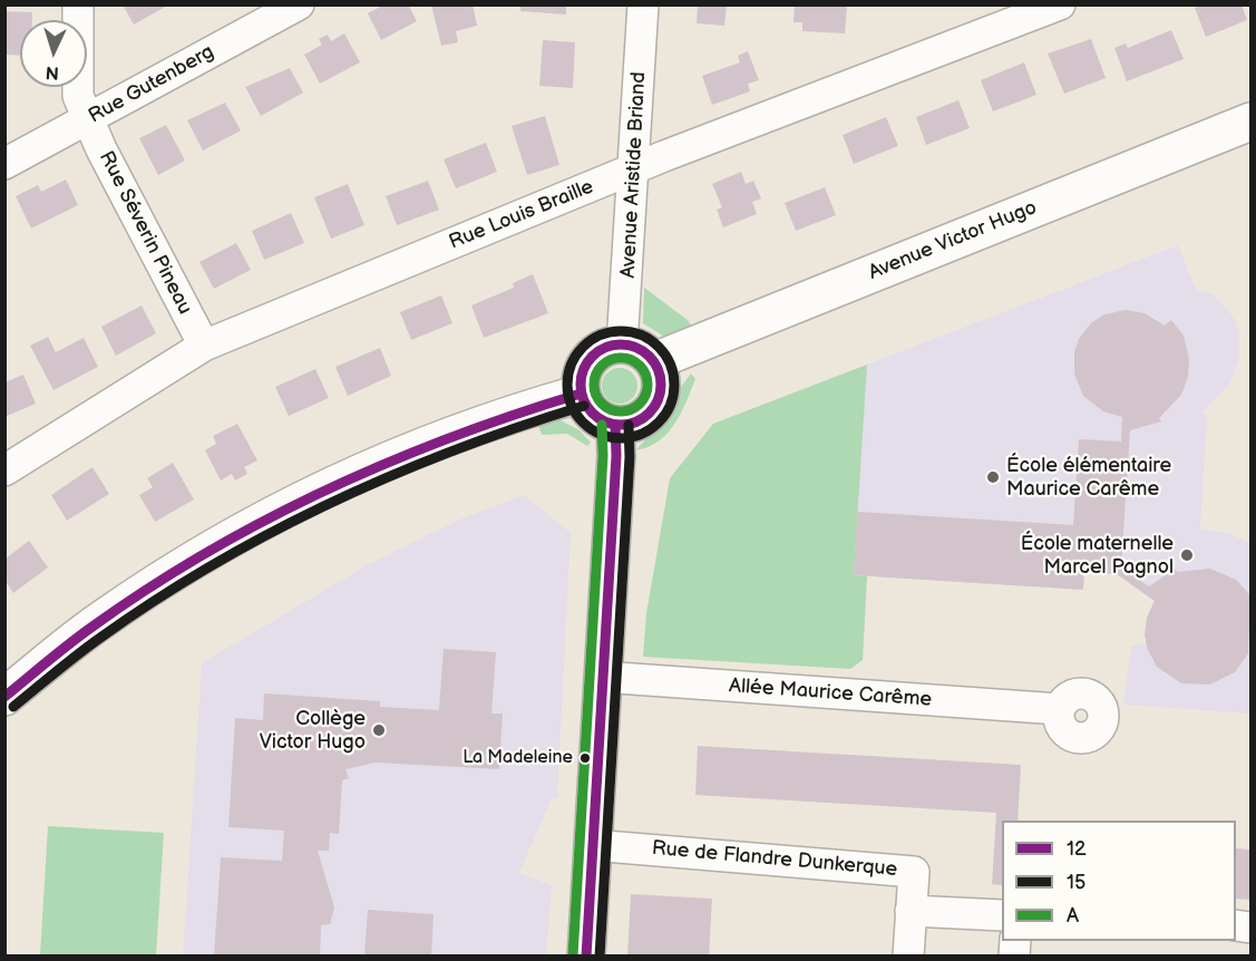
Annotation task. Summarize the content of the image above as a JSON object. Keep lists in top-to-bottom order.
{
  "streets": {
    "main road": ["Avenue Victor Hugo"],
    "street": [
      "Rue Gutenberg",
      "Avenue Aristide Briand",
      "Rue Louis Braille",
      "Rue Séverin Pineau",
      "Allée Maurice Carême",
      "Rue de Flandre Dunkerque"
    ]
  },
  "crossings": [
    ["Rue Gutenberg", "Rue Séverin Pineau"],
    ["Avenue Aristide Briand", "Rue Louis Braille"],
    ["Avenue Aristide Briand", "Avenue Victor Hugo"],
    ["Rue Louis Braille", "Rue Séverin Pineau"]
  ],
  "places": [
    "École élémentaire Maurice Carême",
    "École maternelle Marcel Pagnol",
    "Collège Victor Hugo",
    "La Madeleine"
  ],
  "lines": ["transit line 15", "transit line 12", "transit line A"],
  "legend": ["12", "15", "A"],
  "north": "bottom"
}
